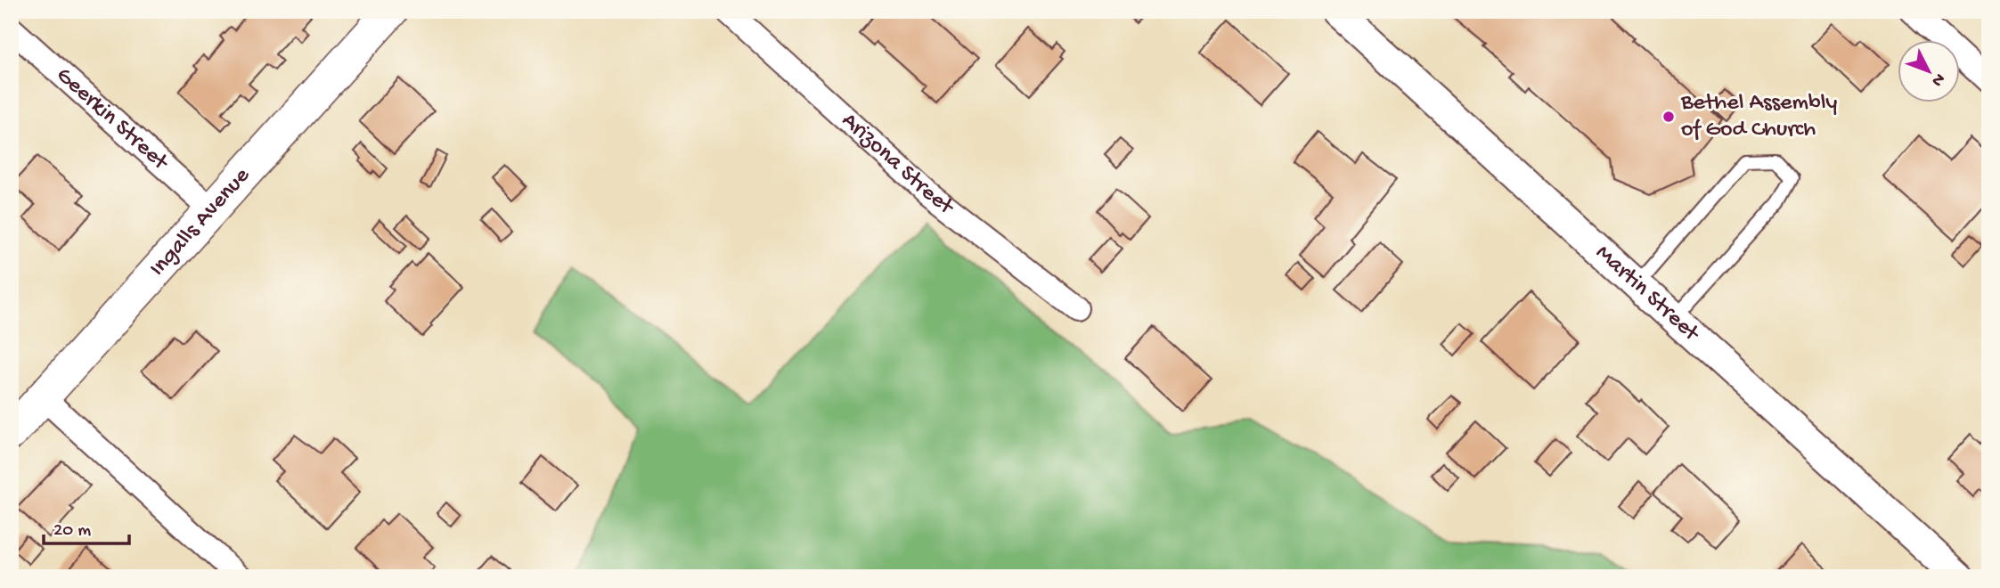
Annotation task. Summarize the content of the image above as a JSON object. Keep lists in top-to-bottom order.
{
  "streets": {
    "main road": ["Ingalls Avenue"],
    "street": ["Geerkin Street", "Arizona Street", "Martin Street"]
  },
  "crossings": [
    ["Geerkin Street", "Ingalls Avenue"]
  ],
  "places": ["Bethel Assembly of God Church"],
  "scale_bar": "20 m",
  "north": "bottom right"
}
